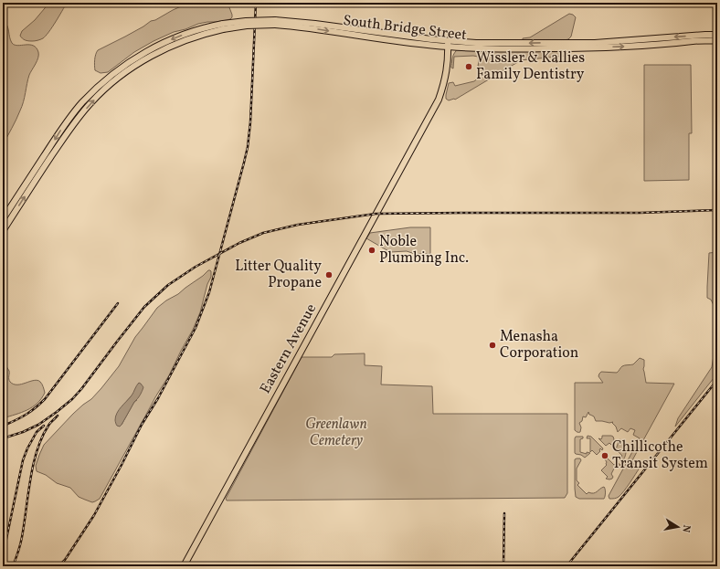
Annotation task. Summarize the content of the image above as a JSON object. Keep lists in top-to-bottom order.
{
  "streets": {
    "main road": ["South Bridge Street", "Eastern Avenue"]
  },
  "crossings": [
    ["South Bridge Street", "Eastern Avenue"]
  ],
  "parks": ["Greenlawn Cemetery"],
  "places": [
    "Wissler & Kallies Family Dentistry",
    "Noble Plumbing Inc.",
    "Litter Quality Propane",
    "Menasha Corporation",
    "Chillicothe Transit System"
  ],
  "north": "right"
}
